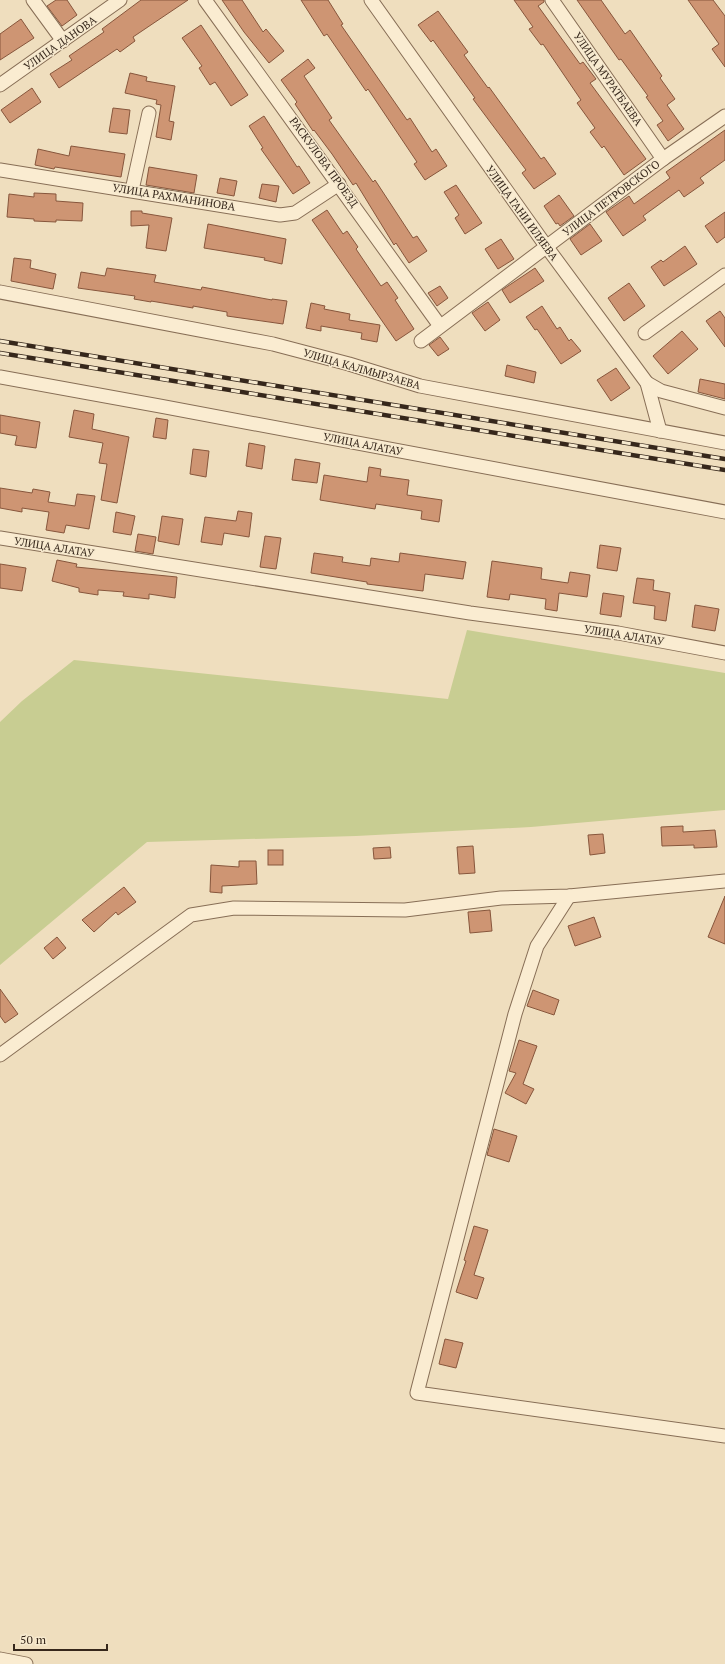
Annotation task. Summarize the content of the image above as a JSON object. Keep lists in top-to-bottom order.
{
  "streets": {
    "street": [
      "УЛИЦА ДАНОВА",
      "УЛИЦА МУРАТБАЕВА",
      "РАСКУЛОВА ПРОЕЗД",
      "УЛИЦА РАХМАНИНОВА",
      "УЛИЦА ПЕТРОВСКОГО",
      "УЛИЦА ГАНИ ИЛЯЕВА",
      "УЛИЦА КАЛМЫРЗАЕВА",
      "УЛИЦА АЛАТАУ"
    ]
  },
  "crossings": [
    ["УЛИЦА МУРАТБАЕВА", "УЛИЦА ПЕТРОВСКОГО"],
    ["РАСКУЛОВА ПРОЕЗД", "УЛИЦА РАХМАНИНОВА"],
    ["РАСКУЛОВА ПРОЕЗД", "УЛИЦА ПЕТРОВСКОГО"],
    ["УЛИЦА ПЕТРОВСКОГО", "УЛИЦА ГАНИ ИЛЯЕВА"],
    ["УЛИЦА ГАНИ ИЛЯЕВА", "УЛИЦА КАЛМЫРЗАЕВА"]
  ],
  "scale_bar": "50 m"
}
